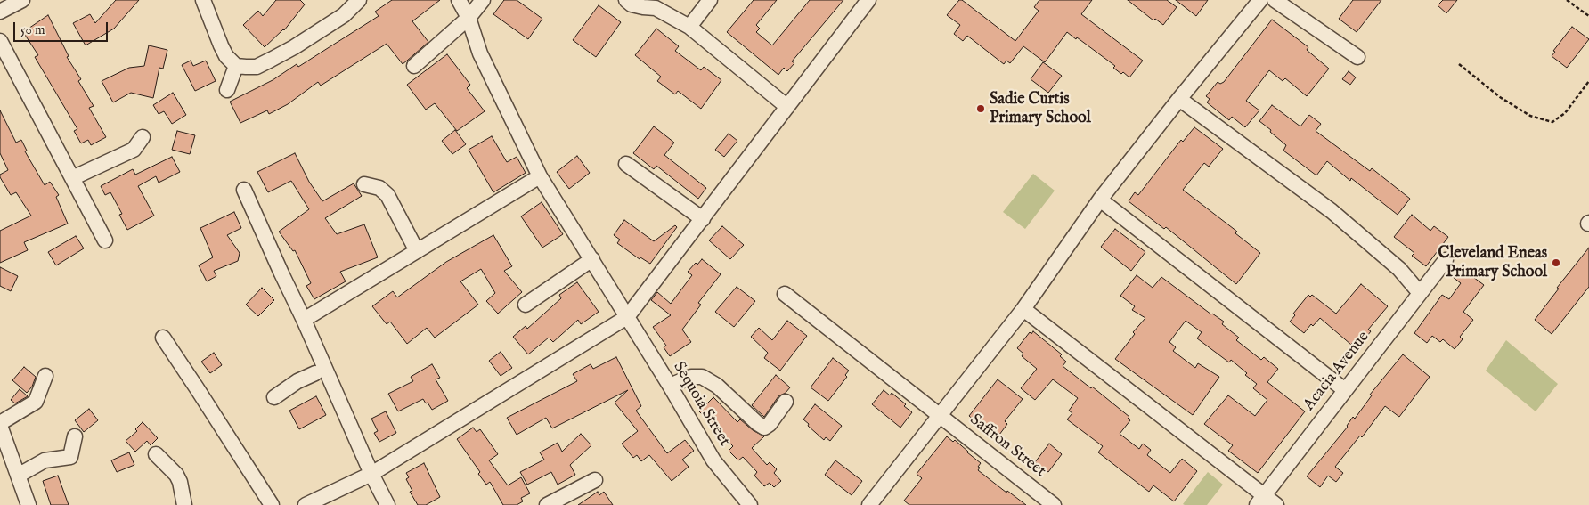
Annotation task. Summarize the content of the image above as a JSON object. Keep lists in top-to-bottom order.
{
  "streets": {
    "street": ["Acacia Avenue", "Sequoia Street", "Saffron Street"]
  },
  "places": ["Sadie Curtis Primary School", "Cleveland Eneas Primary School"],
  "scale_bar": "50 m"
}
